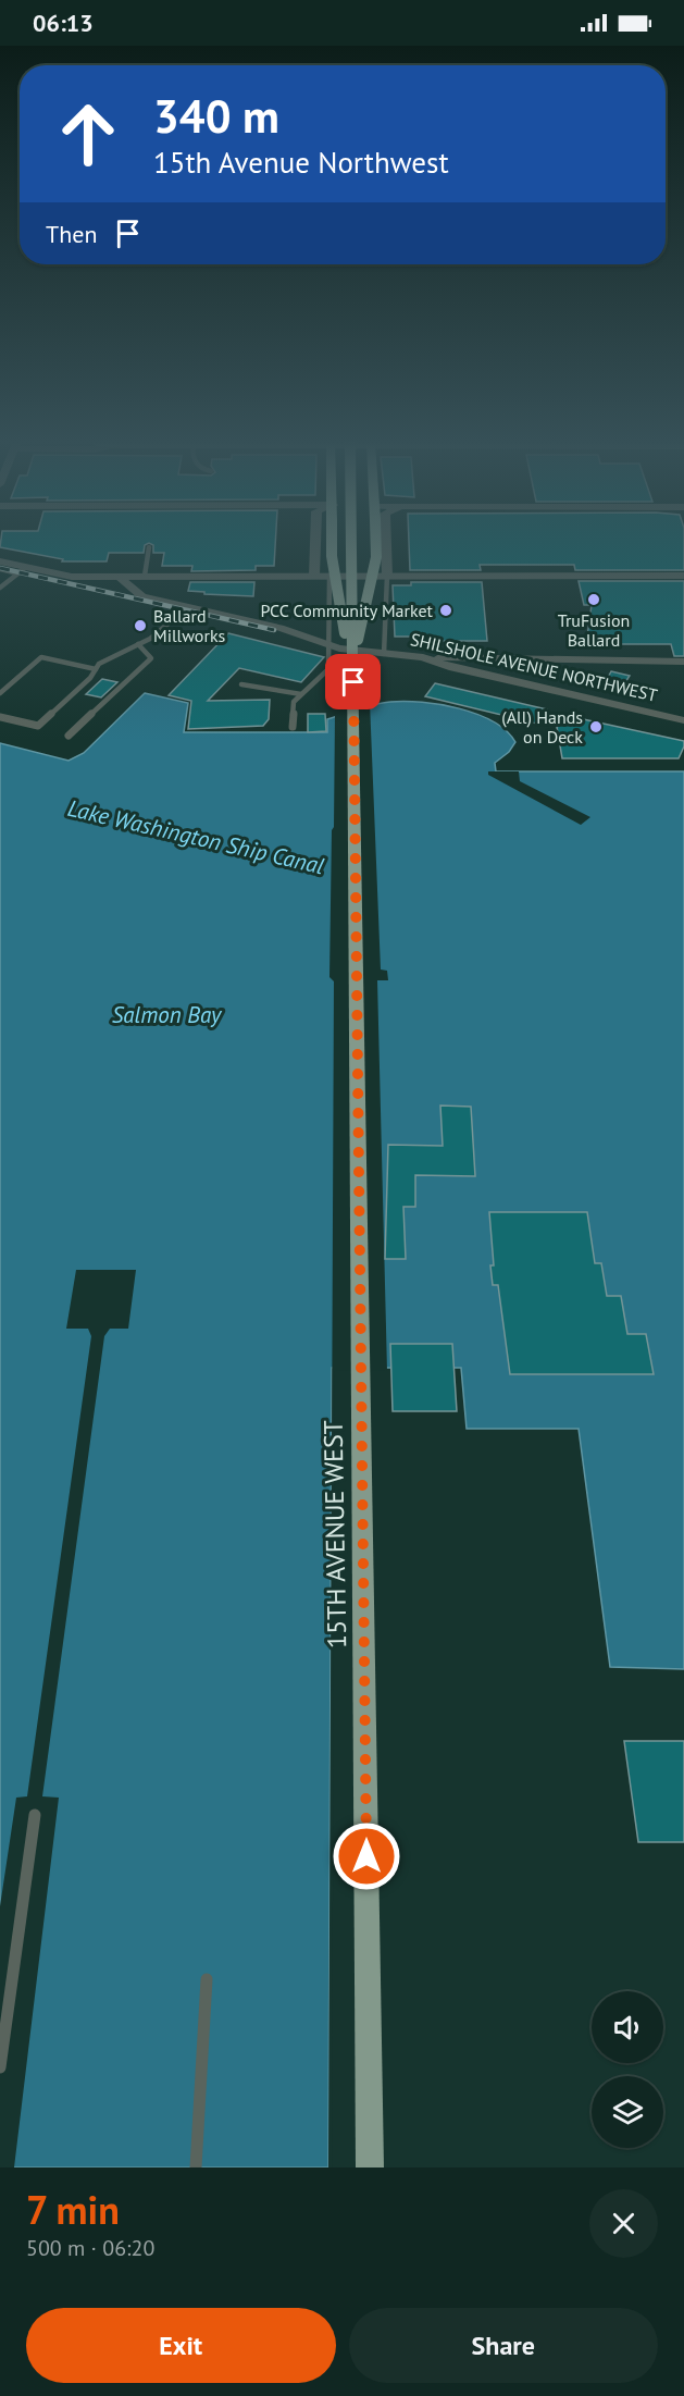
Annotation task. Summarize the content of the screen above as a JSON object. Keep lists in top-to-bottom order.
{
  "streets": {
    "main road": ["15TH AVENUE WEST"],
    "street": ["SHILSHOLE AVENUE NORTHWEST"]
  },
  "water": ["Lake Washington Ship Canal", "Salmon Bay"],
  "places": [
    "TruFusion Ballard",
    "PCC Community Market",
    "Ballard Millworks",
    "(All) Hands on Deck"
  ],
  "page": {
    "status": "06:13",
    "turn": ["340 m", "15th Avenue Northwest"],
    "then": "Then",
    "heading": ["7 min", "500 m · 06:20"],
    "buttons": ["Exit", "Share"]
  }
}
